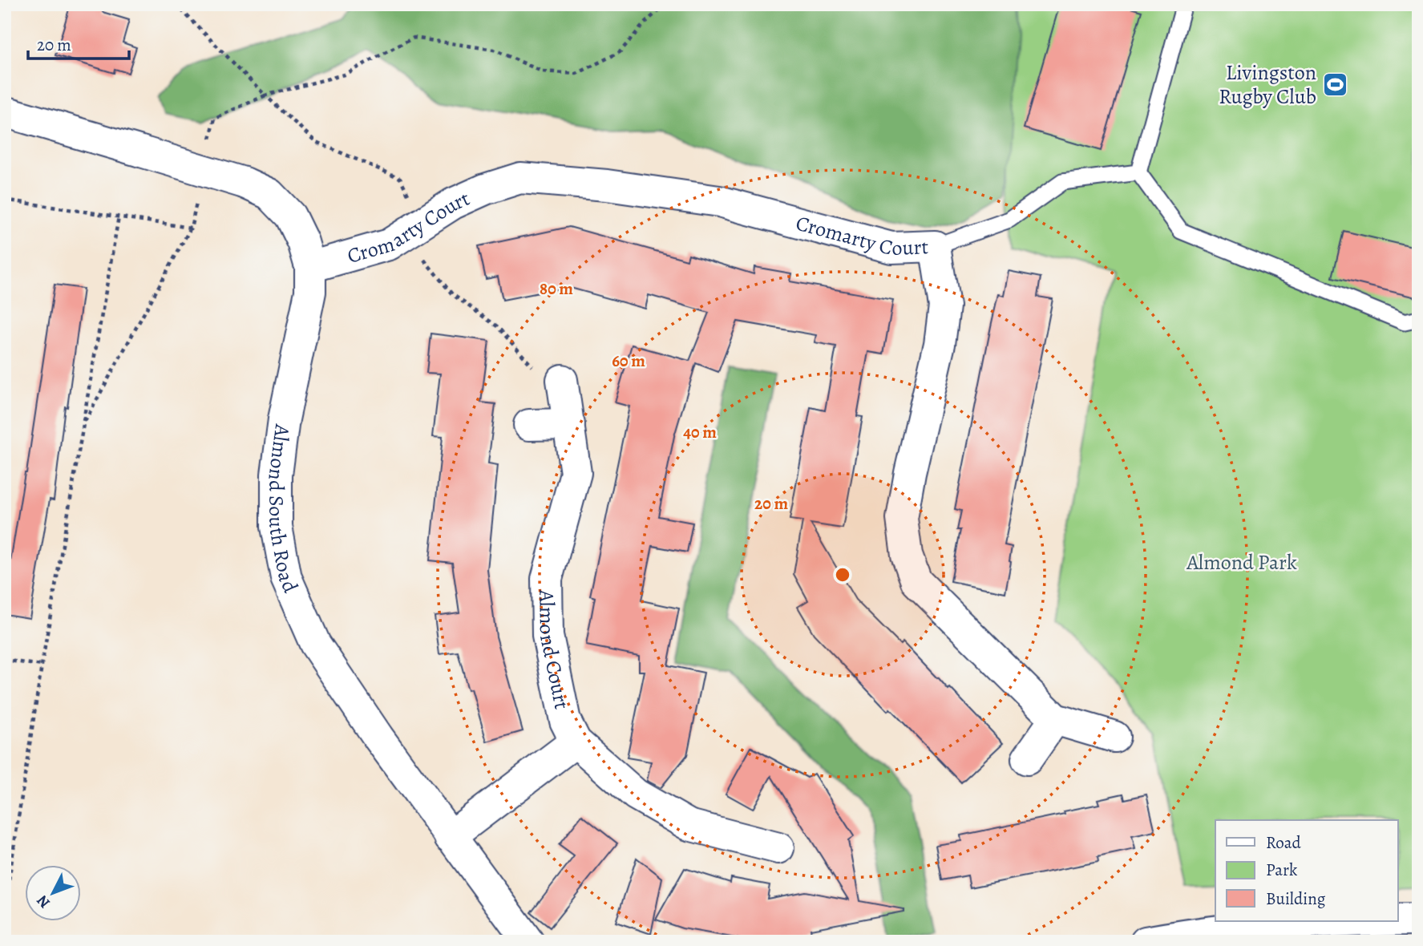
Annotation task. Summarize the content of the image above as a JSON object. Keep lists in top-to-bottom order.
{
  "streets": {
    "street": ["Cromarty Court", "Almond South Road", "Almond Court"]
  },
  "crossings": [
    ["Cromarty Court", "Almond South Road"]
  ],
  "parks": ["Almond Park"],
  "places": {
    "sports": ["Livingston Rugby Club"]
  },
  "legend": ["Road", "Park", "Building"],
  "scale_bar": "20 m",
  "north": "bottom left",
  "rings": [
    "80 m",
    "60 m",
    "40 m",
    "20 m"
  ]
}
